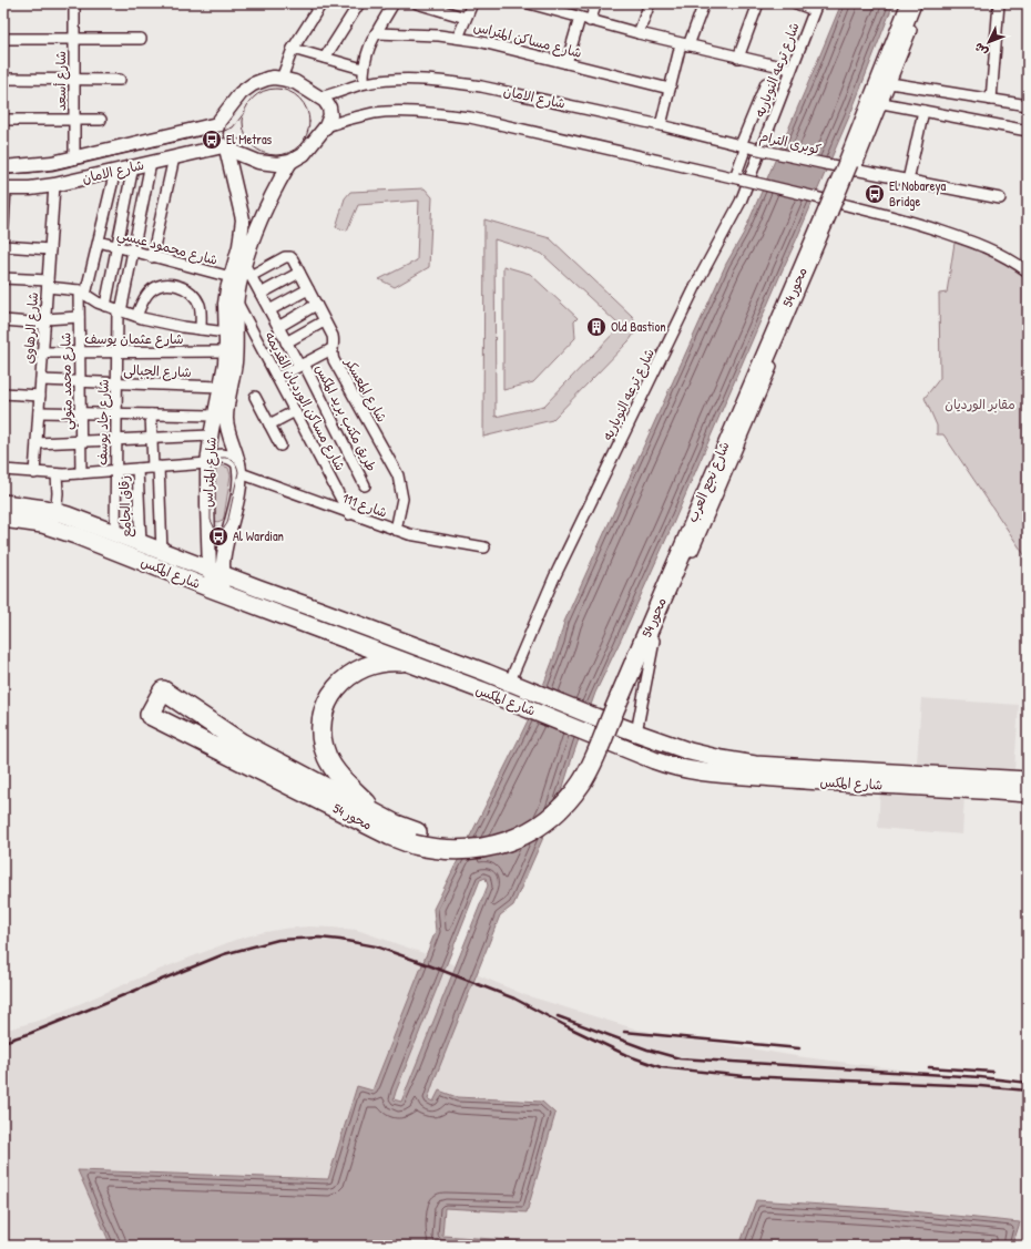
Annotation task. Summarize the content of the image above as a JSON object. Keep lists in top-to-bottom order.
{
  "streets": {
    "highway": ["محور 54"],
    "main road": ["شارع المكس"],
    "street": [
      "شارع مساكن المتراس",
      "شارع ترعه النوباريه",
      "شارع أسعد",
      "شارع الامان",
      "كوبرى الترام",
      "شارع محمود عيسي",
      "شارع الرهاوى",
      "شارع عثمان يوسف",
      "شارع الجبالى",
      "شارع محمد متولي",
      "شارع المعسكر",
      "شارع مساكن الورديان القديمه",
      "طريق مكتب بريد المكس",
      "شارع جاد يوسف",
      "شارع المتراس",
      "شارع نجع العرب",
      "شارع 111",
      "زقاق الجامع"
    ]
  },
  "crossings": [
    ["شارع ترعه النوباريه", "شارع المكس"],
    ["شارع أسعد", "شارع الامان"],
    ["شارع الامان", "كوبرى الترام"],
    ["شارع الامان", "شارع الرهاوى"],
    ["شارع الامان", "شارع محمد متولي"],
    ["شارع الامان", "شارع جاد يوسف"],
    ["شارع الامان", "شارع المتراس"],
    ["كوبرى الترام", "محور 54"],
    ["شارع محمود عيسي", "شارع محمد متولي"],
    ["شارع محمود عيسي", "شارع جاد يوسف"],
    ["شارع محمود عيسي", "شارع المتراس"],
    ["محور 54", "شارع نجع العرب"],
    ["محور 54", "شارع المكس"],
    ["شارع الرهاوى", "شارع عثمان يوسف"],
    ["شارع الرهاوى", "شارع الجبالى"],
    ["شارع عثمان يوسف", "شارع محمد متولي"],
    ["شارع عثمان يوسف", "شارع جاد يوسف"],
    ["شارع عثمان يوسف", "شارع المتراس"],
    ["شارع الجبالى", "شارع محمد متولي"],
    ["شارع الجبالى", "شارع جاد يوسف"],
    ["شارع الجبالى", "شارع المتراس"],
    ["شارع المعسكر", "طريق مكتب بريد المكس"],
    ["شارع المعسكر", "شارع المتراس"],
    ["شارع المعسكر", "شارع 111"],
    ["شارع مساكن الورديان القديمه", "شارع المتراس"],
    ["شارع مساكن الورديان القديمه", "شارع 111"],
    ["طريق مكتب بريد المكس", "شارع المتراس"],
    ["شارع جاد يوسف", "شارع المكس"],
    ["شارع المتراس", "شارع 111"],
    ["شارع المتراس", "شارع المكس"],
    ["شارع نجع العرب", "شارع المكس"],
    ["زقاق الجامع", "شارع المكس"]
  ],
  "parks": ["مقابر الورديان"],
  "places": {
    "bus stop": ["El Metras", "El Nobareya Bridge", "Al Wardian"],
    "building": ["Old Bastion"]
  },
  "north": "bottom left"
}
